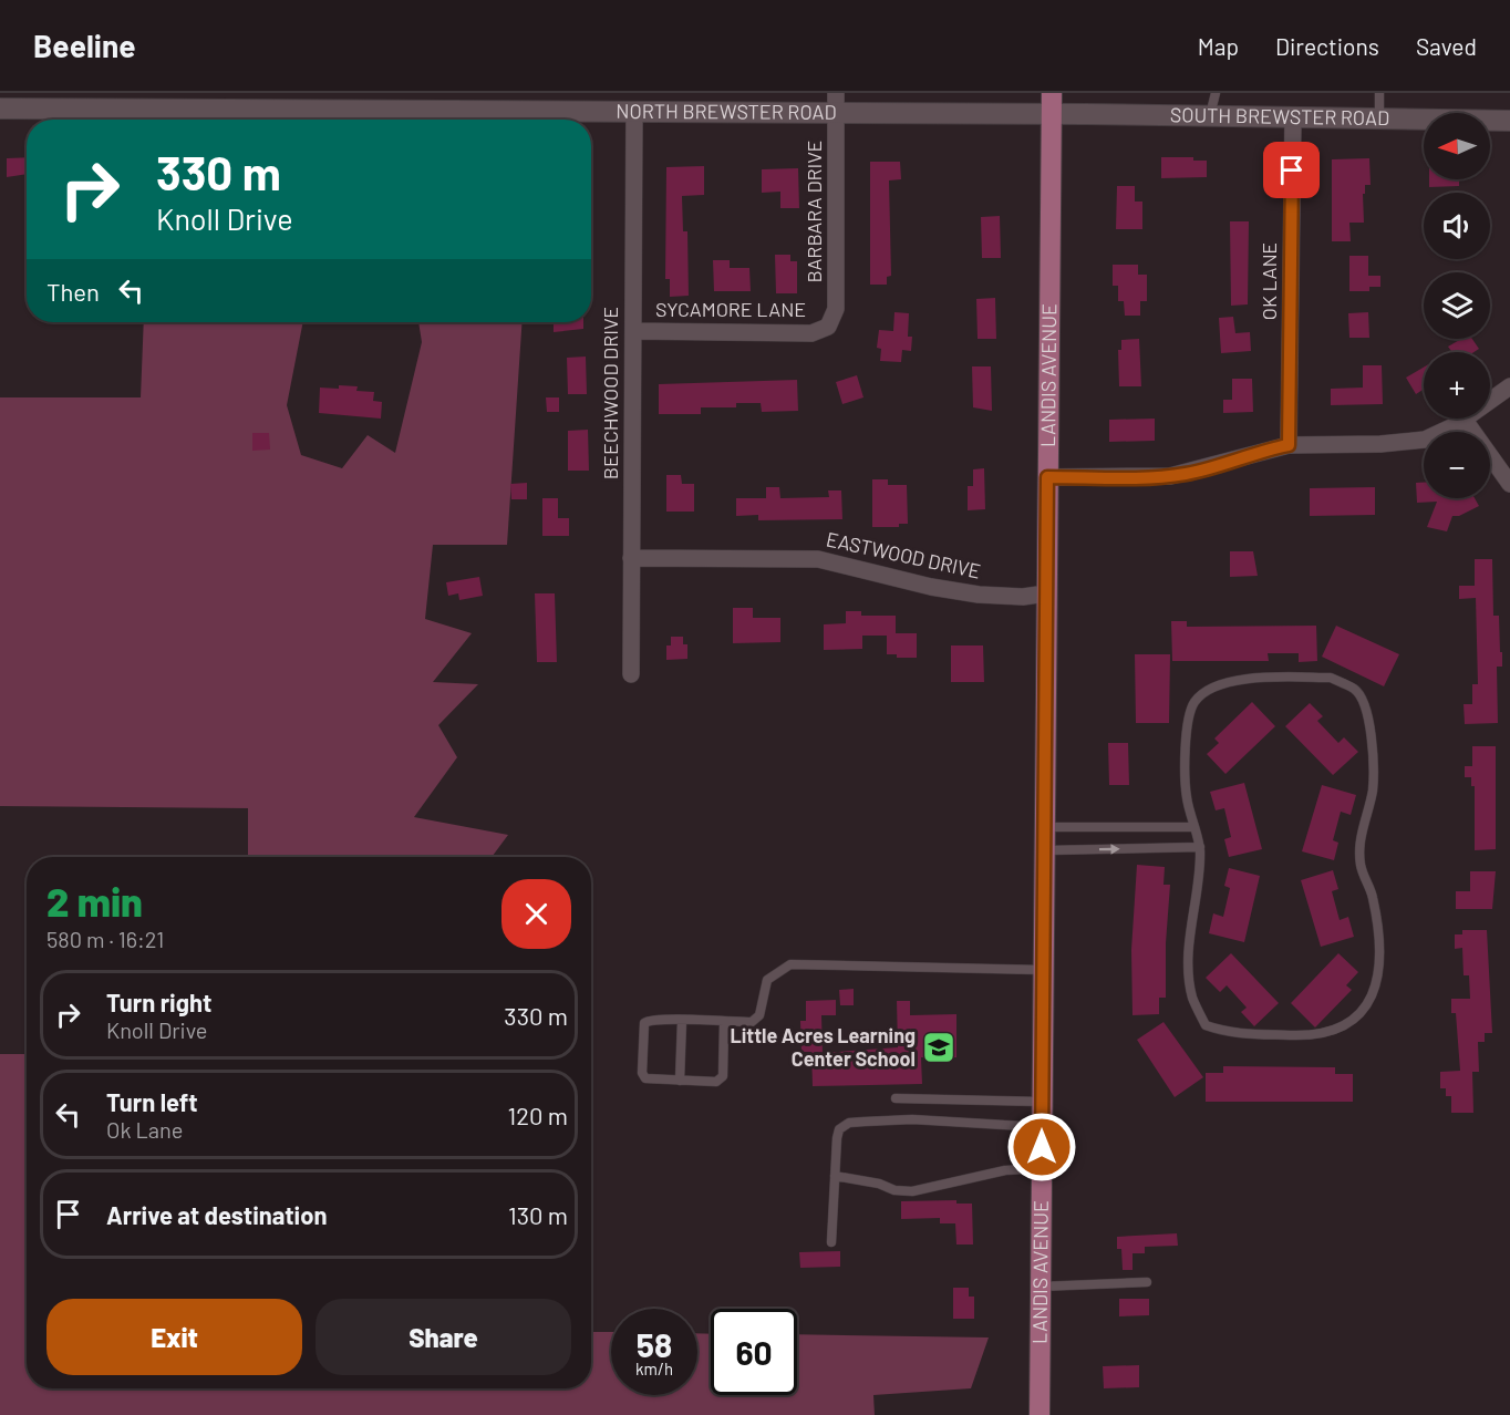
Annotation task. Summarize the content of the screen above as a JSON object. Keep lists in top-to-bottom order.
{
  "streets": {
    "main road": ["NORTH BREWSTER ROAD", "SOUTH BREWSTER ROAD", "LANDIS AVENUE"],
    "street": [
      "BARBARA DRIVE",
      "OK LANE",
      "SYCAMORE LANE",
      "BEECHWOOD DRIVE",
      "EASTWOOD DRIVE"
    ]
  },
  "crossings": [
    ["NORTH BREWSTER ROAD", "SOUTH BREWSTER ROAD"],
    ["NORTH BREWSTER ROAD", "BARBARA DRIVE"],
    ["NORTH BREWSTER ROAD", "LANDIS AVENUE"],
    ["NORTH BREWSTER ROAD", "BEECHWOOD DRIVE"],
    ["SOUTH BREWSTER ROAD", "OK LANE"],
    ["SOUTH BREWSTER ROAD", "LANDIS AVENUE"],
    ["BARBARA DRIVE", "SYCAMORE LANE"],
    ["SYCAMORE LANE", "BEECHWOOD DRIVE"],
    ["LANDIS AVENUE", "EASTWOOD DRIVE"],
    ["BEECHWOOD DRIVE", "EASTWOOD DRIVE"]
  ],
  "places": {
    "school or university": ["Little Acres Learning Center School"]
  },
  "north": "left",
  "page": {
    "header": "Beeline",
    "nav": ["Map", "Directions", "Saved"],
    "map_buttons": ["+", "−"],
    "turn": ["330 m", "Knoll Drive"],
    "then": "Then",
    "heading": ["2 min", "580 m · 16:21"],
    "list": [
      {
        "name": "Turn right",
        "note": "Knoll Drive",
        "value": "330 m"
      },
      {
        "name": "Turn left",
        "note": "Ok Lane",
        "value": "120 m"
      },
      {
        "name": "Arrive at destination",
        "value": "130 m"
      }
    ],
    "buttons": ["Exit", "Share"],
    "speed": "58 km/h",
    "limit": "60"
  }
}
